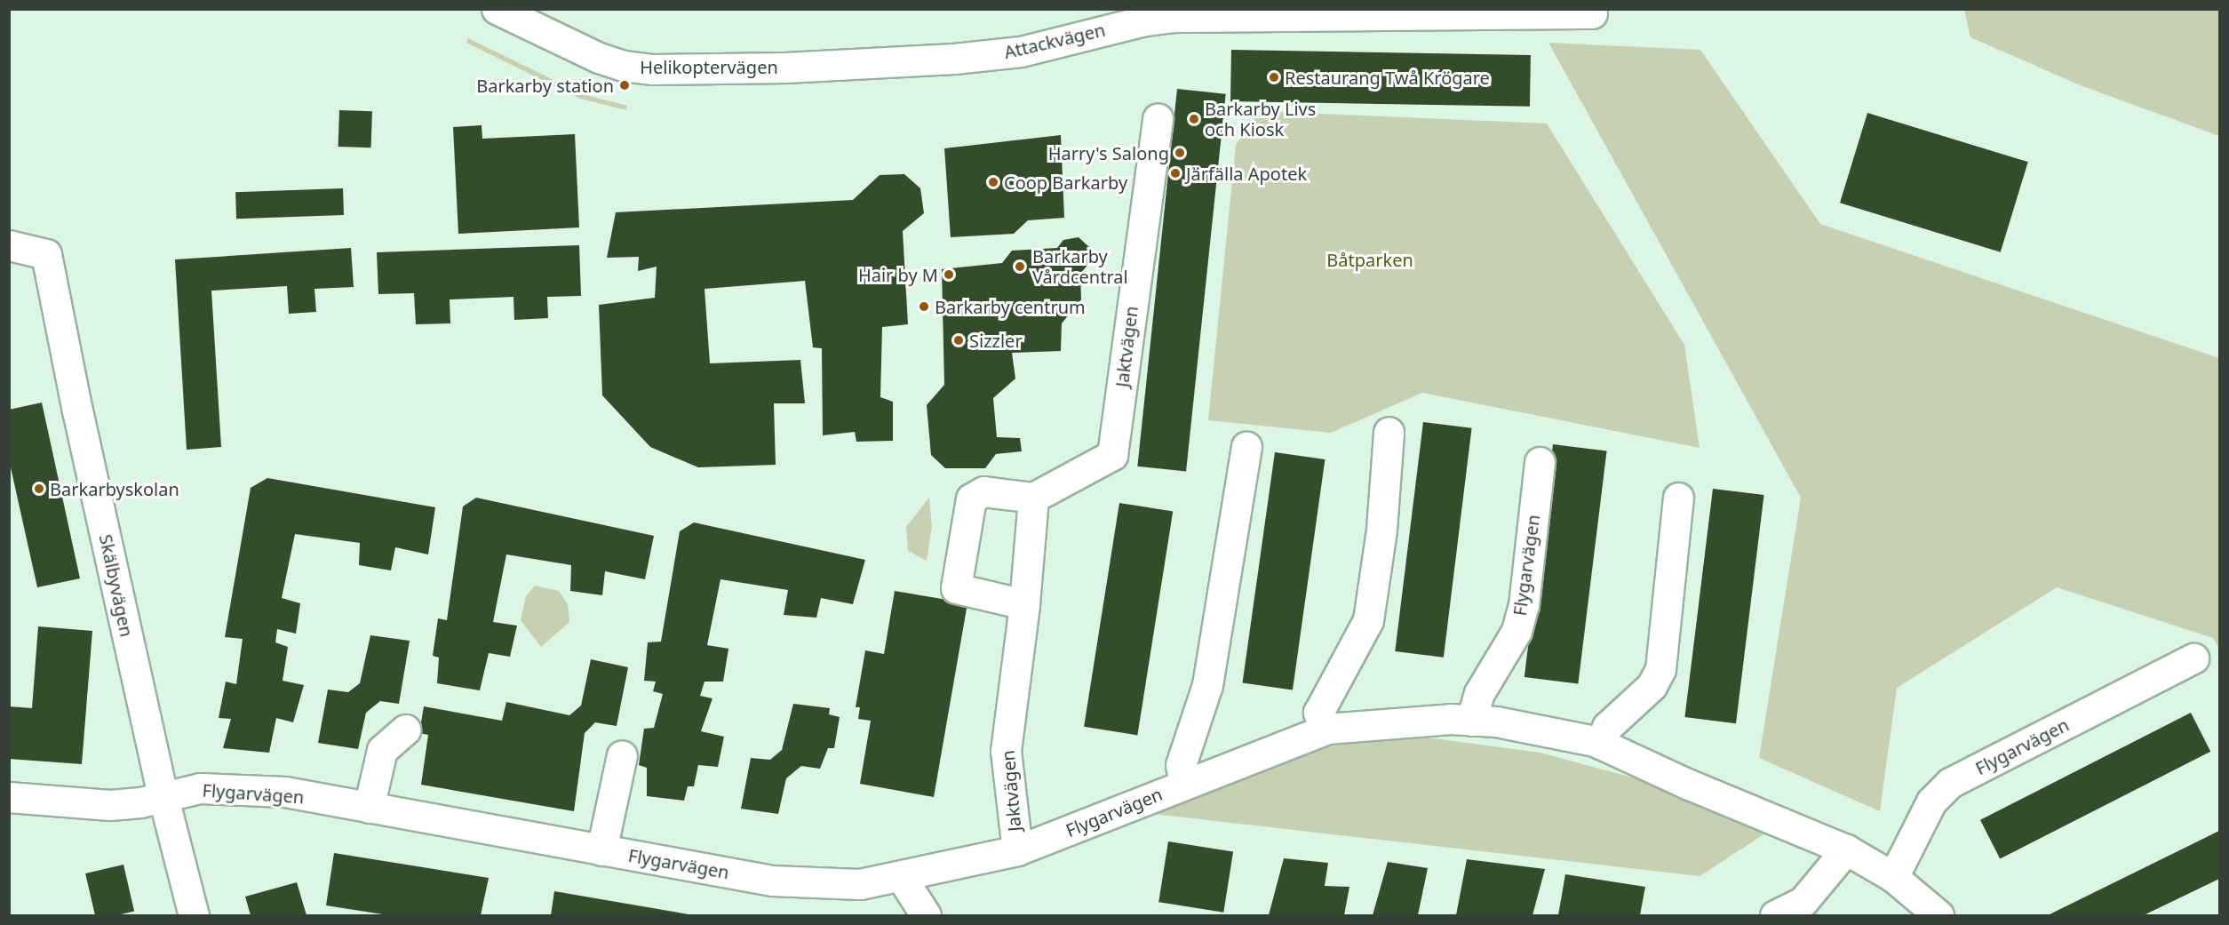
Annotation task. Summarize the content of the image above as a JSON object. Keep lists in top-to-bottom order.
{
  "streets": {
    "street": [
      "Attackvägen",
      "Helikoptervägen",
      "Jaktvägen",
      "Flygarvägen",
      "Skälbyvägen"
    ]
  },
  "crossings": [
    ["Attackvägen", "Helikoptervägen"],
    ["Jaktvägen", "Flygarvägen"],
    ["Flygarvägen", "Skälbyvägen"]
  ],
  "parks": ["Båtparken"],
  "places": [
    "Restaurang Twå Krögare",
    "Barkarby station",
    "Barkarby Livs och Kiosk",
    "Harry's Salong",
    "Järfälla Apotek",
    "Coop Barkarby",
    "Barkarby Vårdcentral",
    "Hair by M",
    "Barkarby centrum",
    "Sizzler",
    "Barkarbyskolan"
  ]
}
